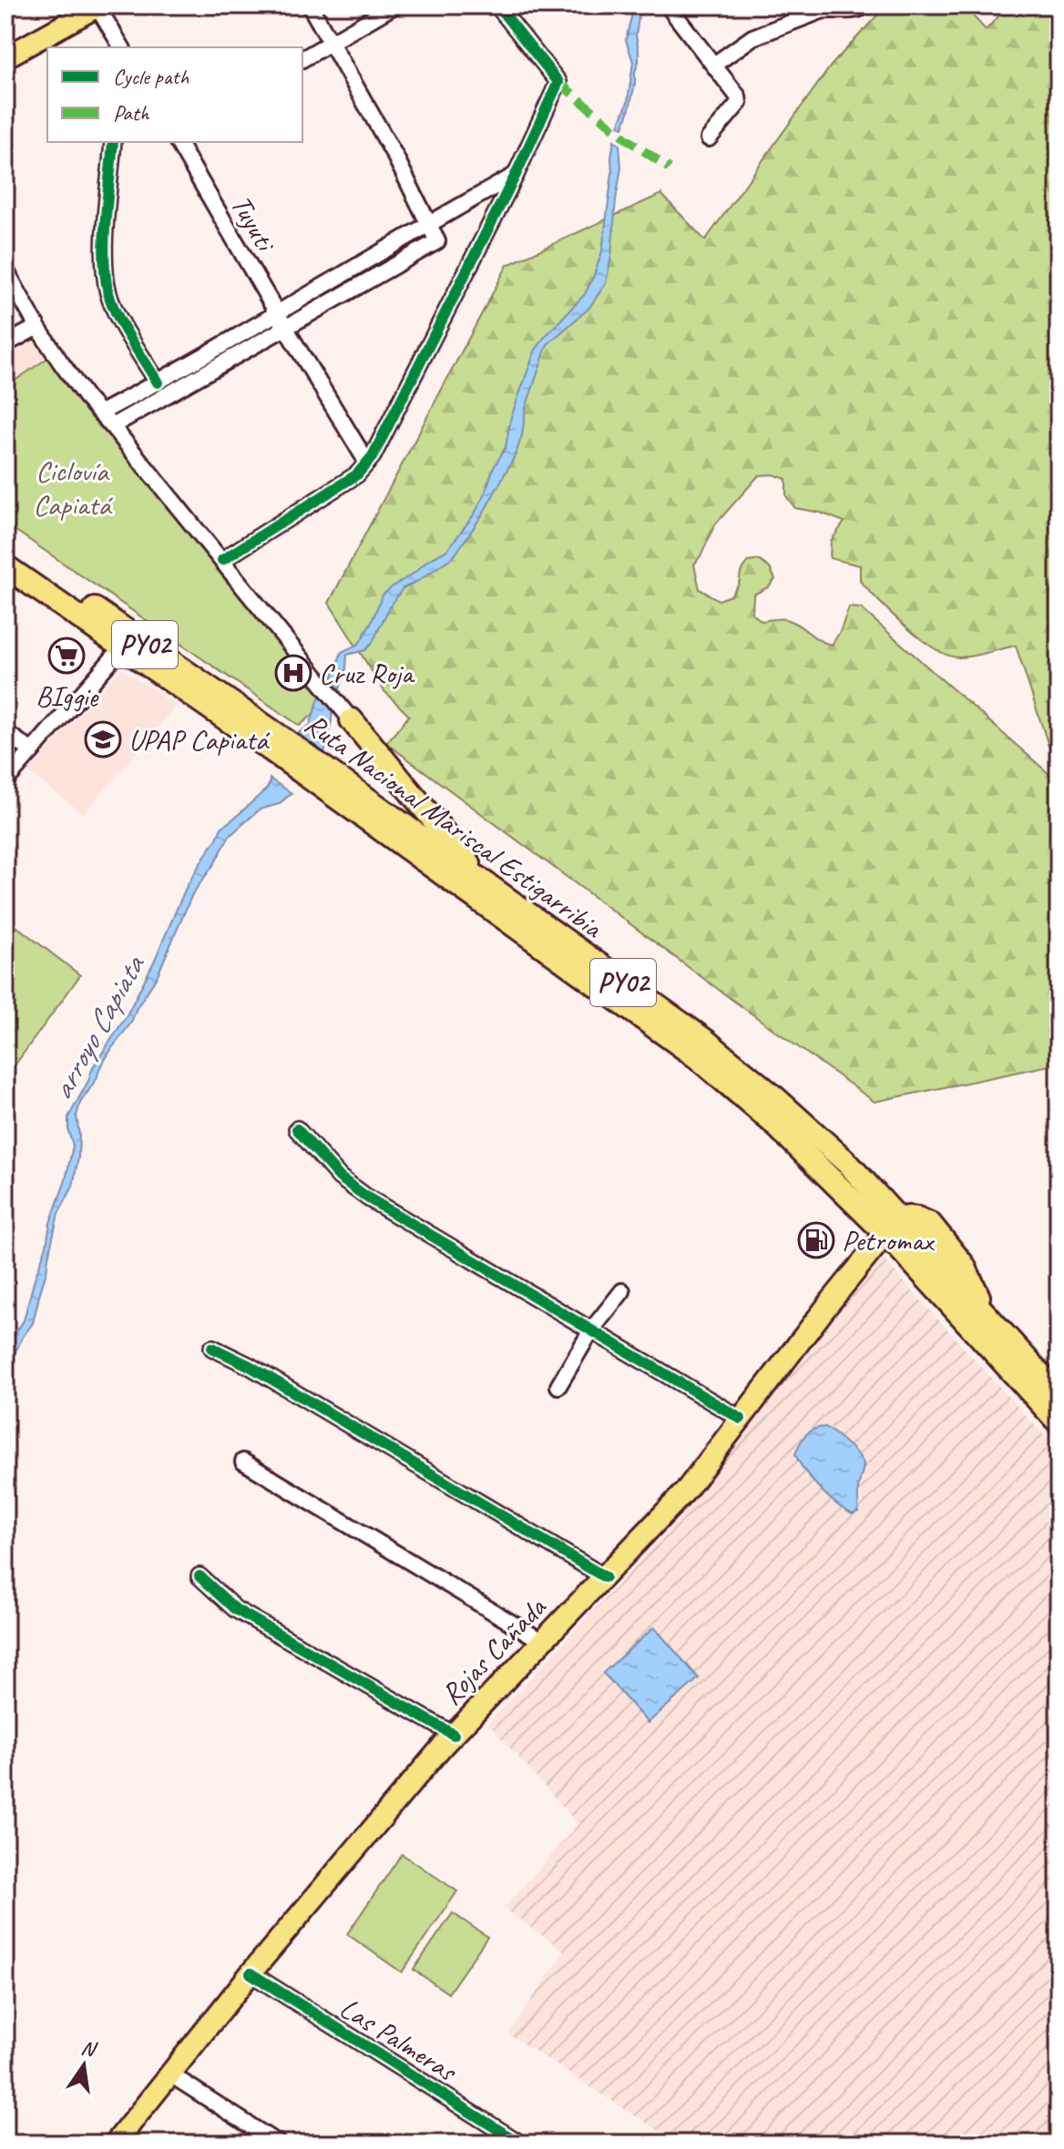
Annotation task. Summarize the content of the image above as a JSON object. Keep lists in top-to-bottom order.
{
  "streets": {
    "highway": ["PY02", "Ruta Nacional Mariscal Estigarribia"],
    "main road": ["Rojas Cañada"],
    "street": ["Tuyuti", "Las Palmeras"]
  },
  "crossings": [
    ["Ruta Nacional Mariscal Estigarribia", "Rojas Cañada"],
    ["Rojas Cañada", "Las Palmeras"]
  ],
  "water": ["arroyo Capiata"],
  "parks": ["Ciclovía Capiatá"],
  "places": {
    "supermarket": ["BIggie"],
    "hospital": ["Cruz Roja"],
    "school or university": ["UPAP Capiatá"],
    "fuel station": ["Petromax"]
  },
  "legend": ["Cycle path", "Path"],
  "north": "top"
}
